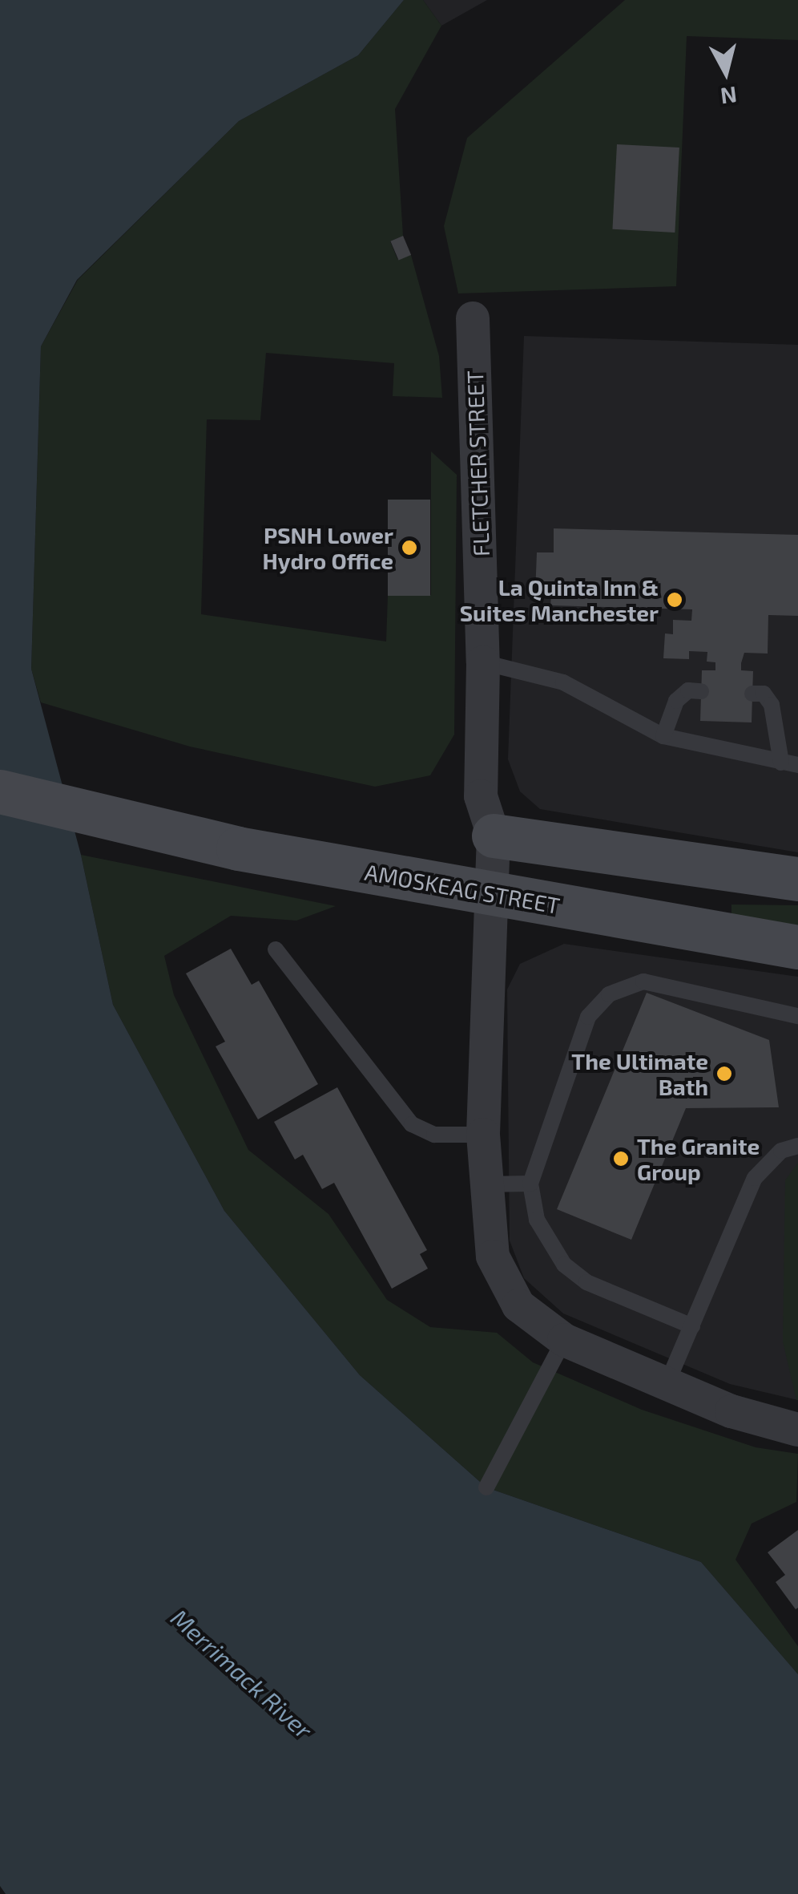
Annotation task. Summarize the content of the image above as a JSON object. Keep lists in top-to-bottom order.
{
  "streets": {
    "main road": ["AMOSKEAG STREET"],
    "street": ["FLETCHER STREET"]
  },
  "crossings": [
    ["FLETCHER STREET", "AMOSKEAG STREET"]
  ],
  "water": ["Merrimack River"],
  "places": [
    "PSNH Lower Hydro Office",
    "La Quinta Inn & Suites Manchester",
    "The Ultimate Bath",
    "The Granite Group"
  ],
  "north": "bottom"
}
